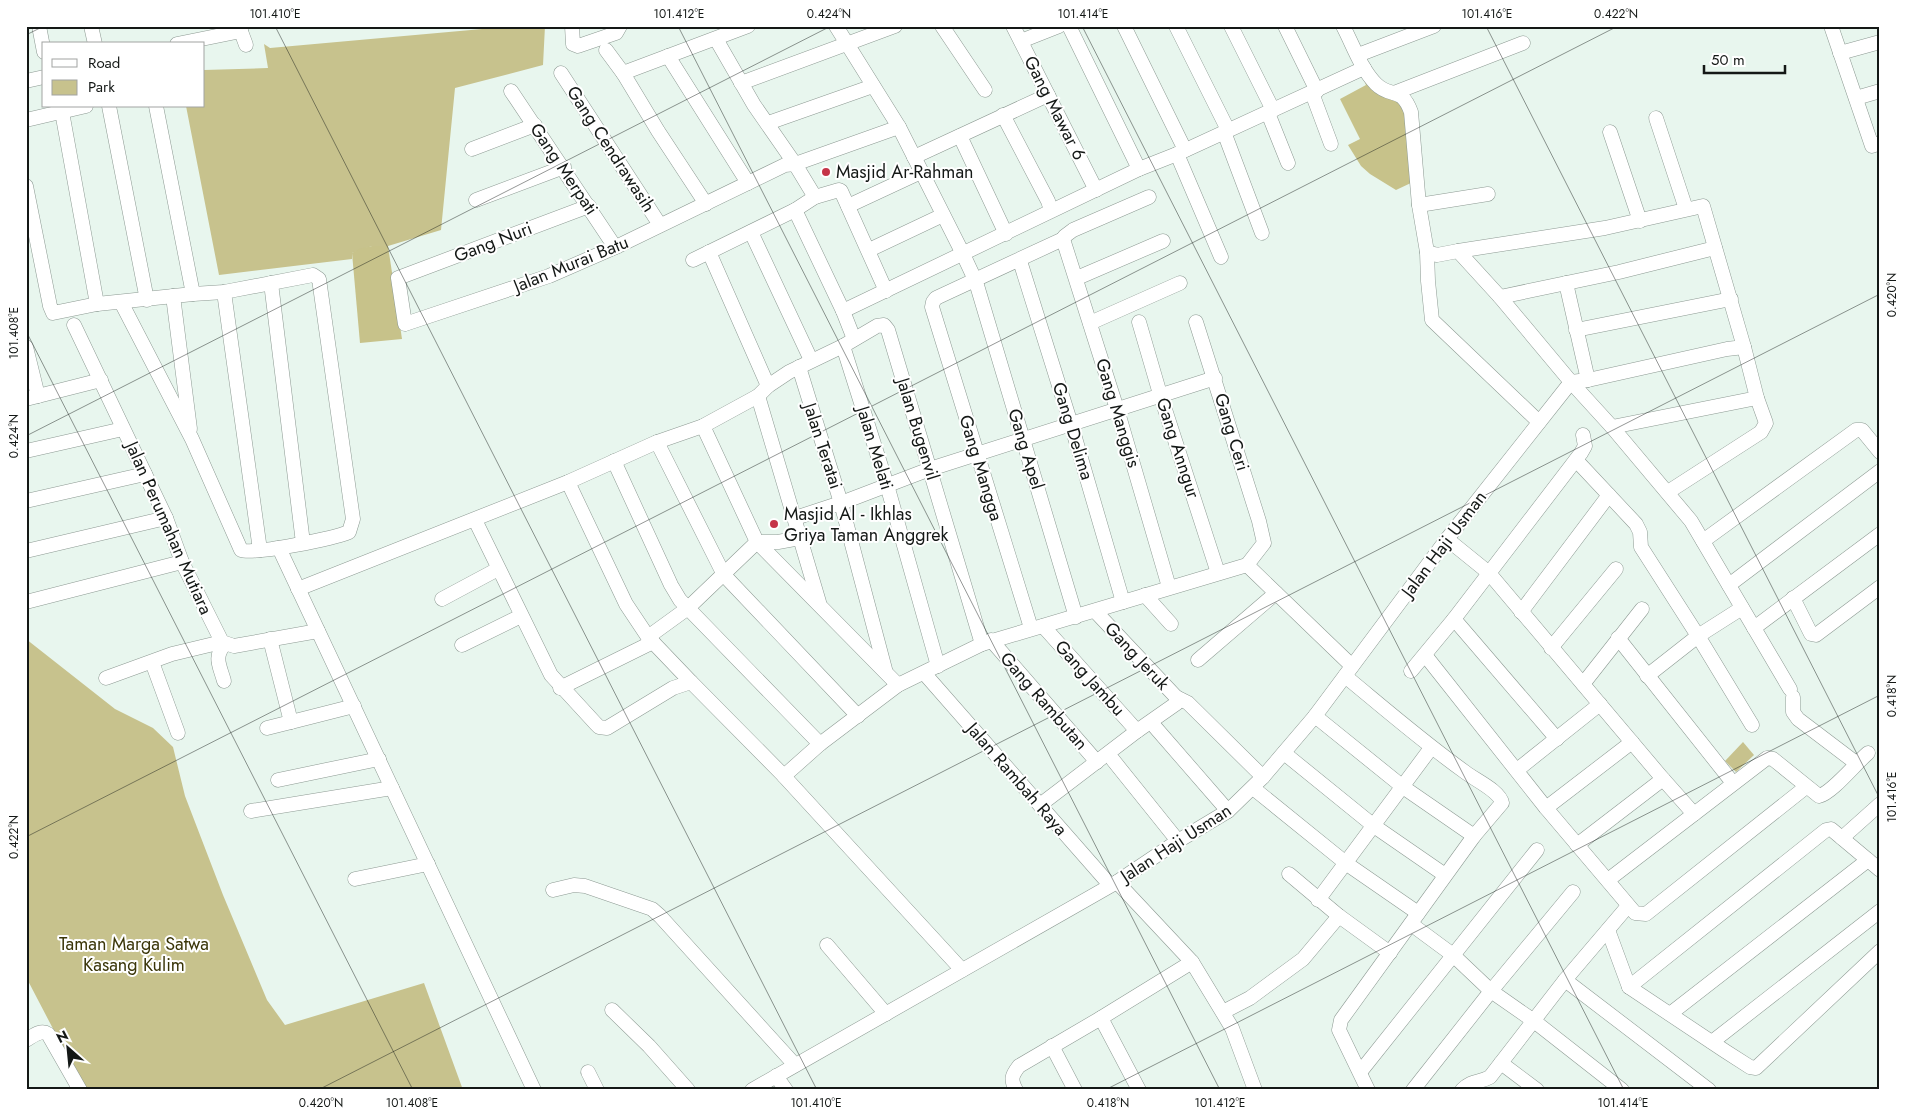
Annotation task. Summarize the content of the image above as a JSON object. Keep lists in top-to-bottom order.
{
  "streets": {
    "street": [
      "Gang Mawar 6",
      "Gang Cendrawasih",
      "Gang Merpati",
      "Gang Nuri",
      "Jalan Murai Batu",
      "Gang Manggis",
      "Jalan Bugenvil",
      "Gang Delima",
      "Gang Ceri",
      "Jalan Teratai",
      "Jalan Melati",
      "Gang Anngur",
      "Gang Apel",
      "Gang Mangga",
      "Jalan Perumahan Mutiara",
      "Jalan Haji Usman",
      "Gang Jeruk",
      "Gang Jambu",
      "Gang Rambutan",
      "Jalan Rambah Raya"
    ]
  },
  "crossings": [
    ["Gang Cendrawasih", "Jalan Murai Batu"],
    ["Gang Merpati", "Gang Nuri"],
    ["Gang Merpati", "Jalan Murai Batu"],
    ["Gang Nuri", "Jalan Murai Batu"],
    ["Jalan Murai Batu", "Gang Apel"],
    ["Jalan Bugenvil", "Jalan Melati"],
    ["Jalan Bugenvil", "Gang Rambutan"],
    ["Gang Apel", "Gang Mangga"],
    ["Gang Mangga", "Gang Jambu"],
    ["Jalan Haji Usman", "Gang Jeruk"],
    ["Jalan Haji Usman", "Jalan Rambah Raya"]
  ],
  "parks": ["Taman Marga Satwa Kasang Kulim"],
  "places": ["Masjid Ar-Rahman", "Masjid Al - Ikhlas Griya Taman Anggrek"],
  "legend": ["Road", "Park"],
  "scale_bar": "50 m",
  "north": "top left",
  "coordinates": [
    "101.410°E",
    "101.412°E",
    "0.424°N",
    "101.414°E",
    "101.416°E",
    "0.422°N",
    "0.420°N",
    "101.408°E",
    "0.418°N"
  ]
}
